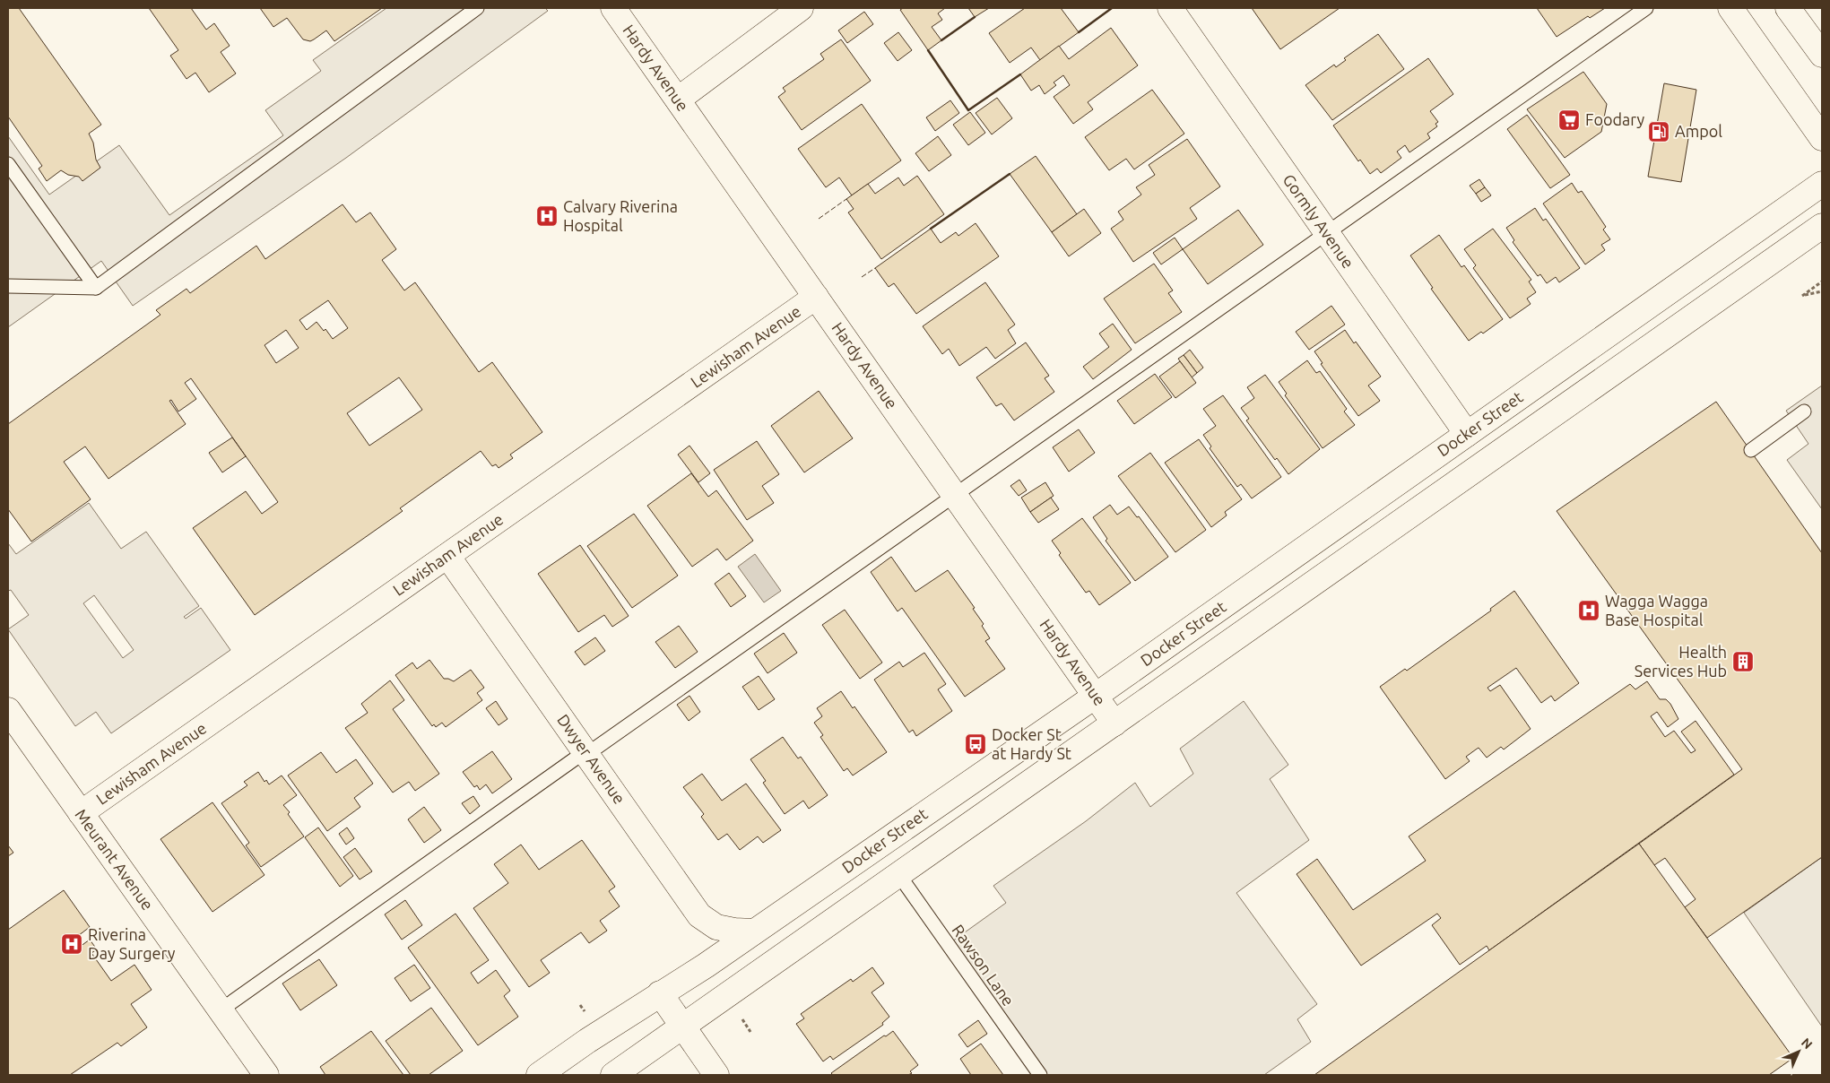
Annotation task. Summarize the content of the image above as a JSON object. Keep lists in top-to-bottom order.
{
  "streets": {
    "main road": [
      "Hardy Avenue",
      "Gormly Avenue",
      "Lewisham Avenue",
      "Docker Street",
      "Dwyer Avenue",
      "Meurant Avenue"
    ],
    "lane": ["Rawson Lane"]
  },
  "crossings": [
    ["Hardy Avenue", "Lewisham Avenue"],
    ["Hardy Avenue", "Docker Street"],
    ["Gormly Avenue", "Docker Street"],
    ["Lewisham Avenue", "Dwyer Avenue"],
    ["Lewisham Avenue", "Meurant Avenue"],
    ["Docker Street", "Dwyer Avenue"]
  ],
  "places": {
    "supermarket": ["Foodary"],
    "fuel station": ["Ampol"],
    "hospital": ["Calvary Riverina Hospital", "Wagga Wagga Base Hospital", "Riverina Day Surgery"],
    "building": ["Health Services Hub"],
    "bus stop": ["Docker St at Hardy St"]
  },
  "north": "top right"
}
